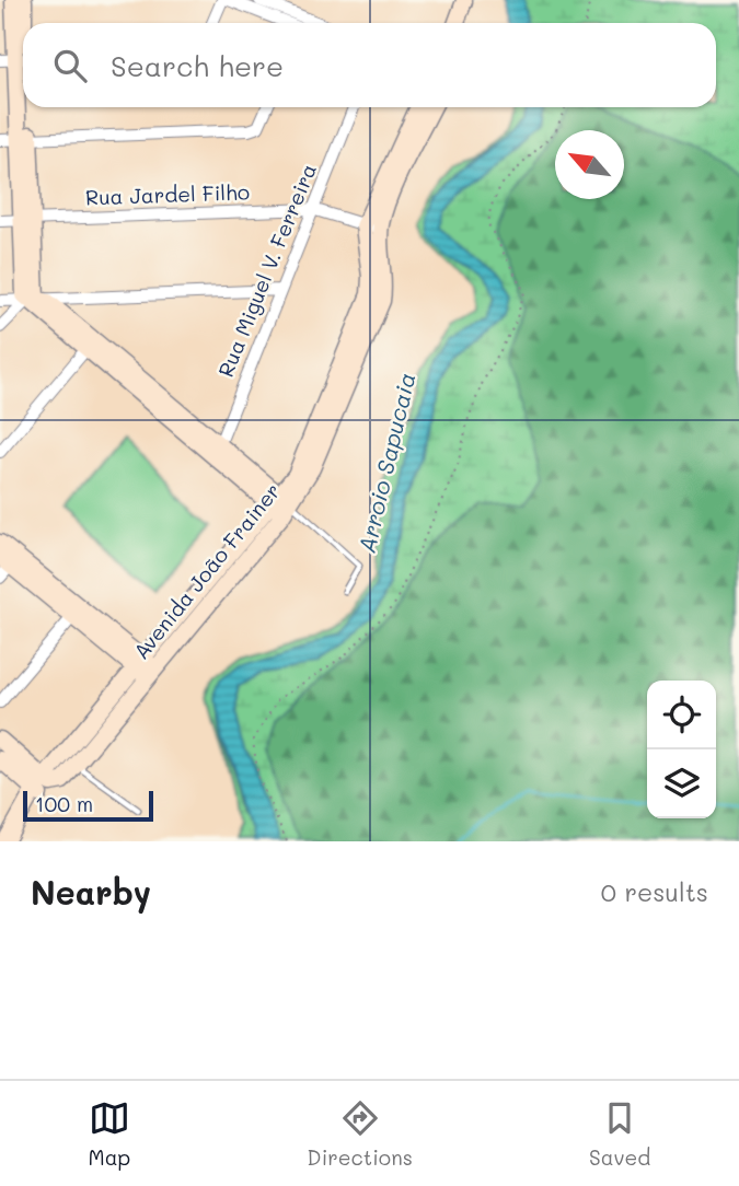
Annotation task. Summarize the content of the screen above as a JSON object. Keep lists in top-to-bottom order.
{
  "streets": {
    "street": ["Rua Jardel Filho", "Rua Miguel V. Ferreira", "Avenida João Frainer"]
  },
  "crossings": [
    ["Rua Jardel Filho", "Rua Miguel V. Ferreira"],
    ["Rua Jardel Filho", "Avenida João Frainer"]
  ],
  "water": ["Arroio Sapucaia"],
  "scale_bar": "100 m",
  "north": "top left",
  "page": {
    "search": "Search here",
    "scale": "100 m",
    "heading": ["Nearby", "0 results"],
    "nav": ["Map", "Directions", "Saved"]
  }
}
